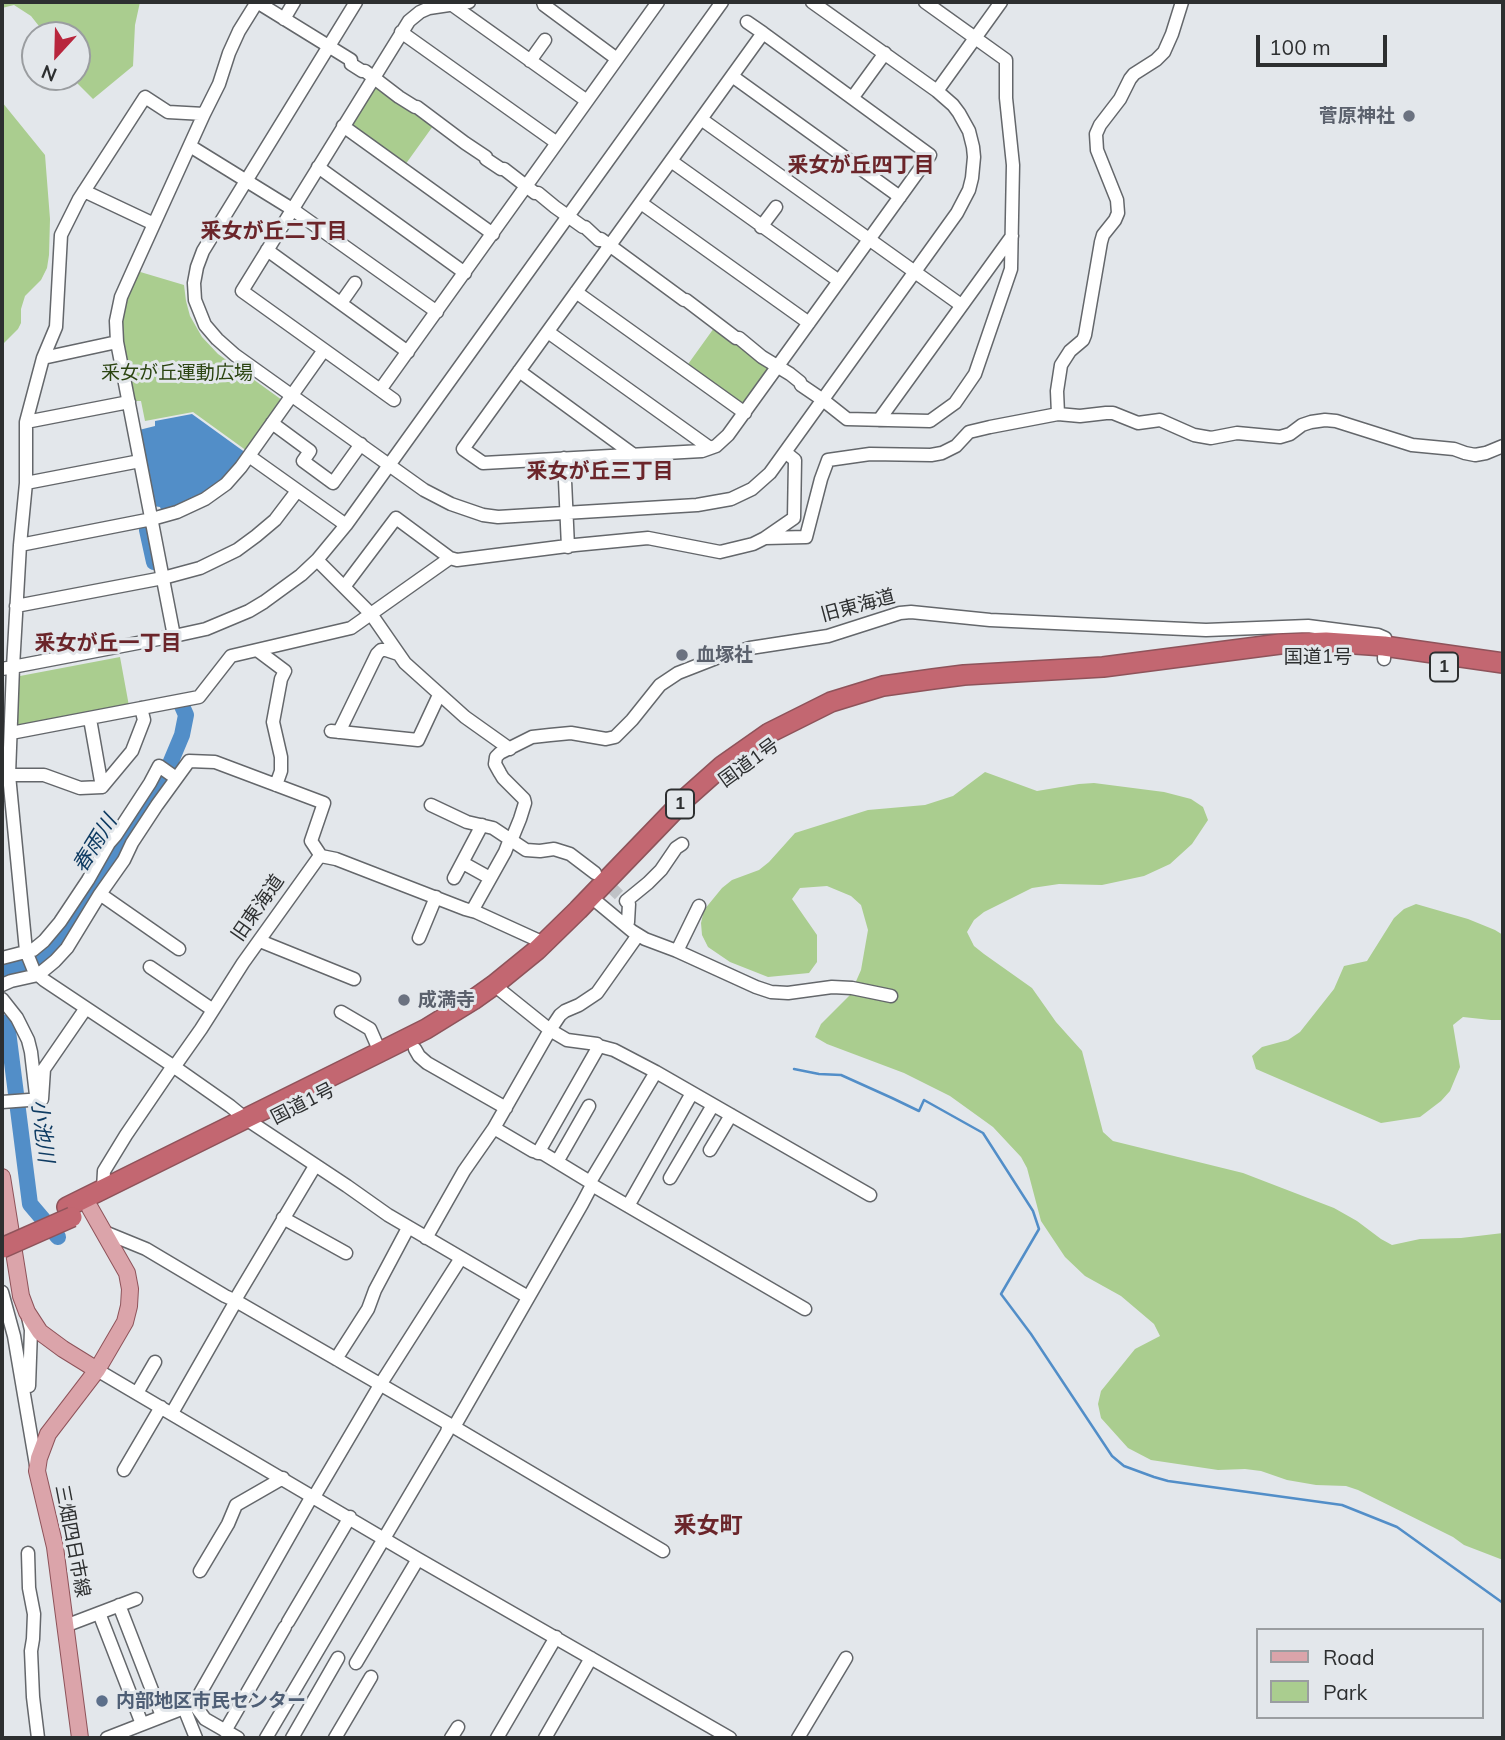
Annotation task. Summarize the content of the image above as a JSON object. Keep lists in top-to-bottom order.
{
  "streets": {
    "highway": ["国道1号", "1"],
    "main road": ["三畑四日市線"],
    "street": ["旧東海道"]
  },
  "crossings": [
    ["旧東海道", "国道1号"],
    ["国道1号", "三畑四日市線"]
  ],
  "districts": [
    "釆女が丘四丁目",
    "釆女が丘二丁目",
    "釆女が丘三丁目",
    "釆女が丘一丁目",
    "釆女町"
  ],
  "water": ["春雨川", "小池川"],
  "parks": ["釆女が丘運動広場"],
  "places": [
    "菅原神社",
    "血塚社",
    "成満寺",
    "内部地区市民センター"
  ],
  "legend": ["Road", "Park"],
  "scale_bar": "100 m",
  "north": "bottom"
}
